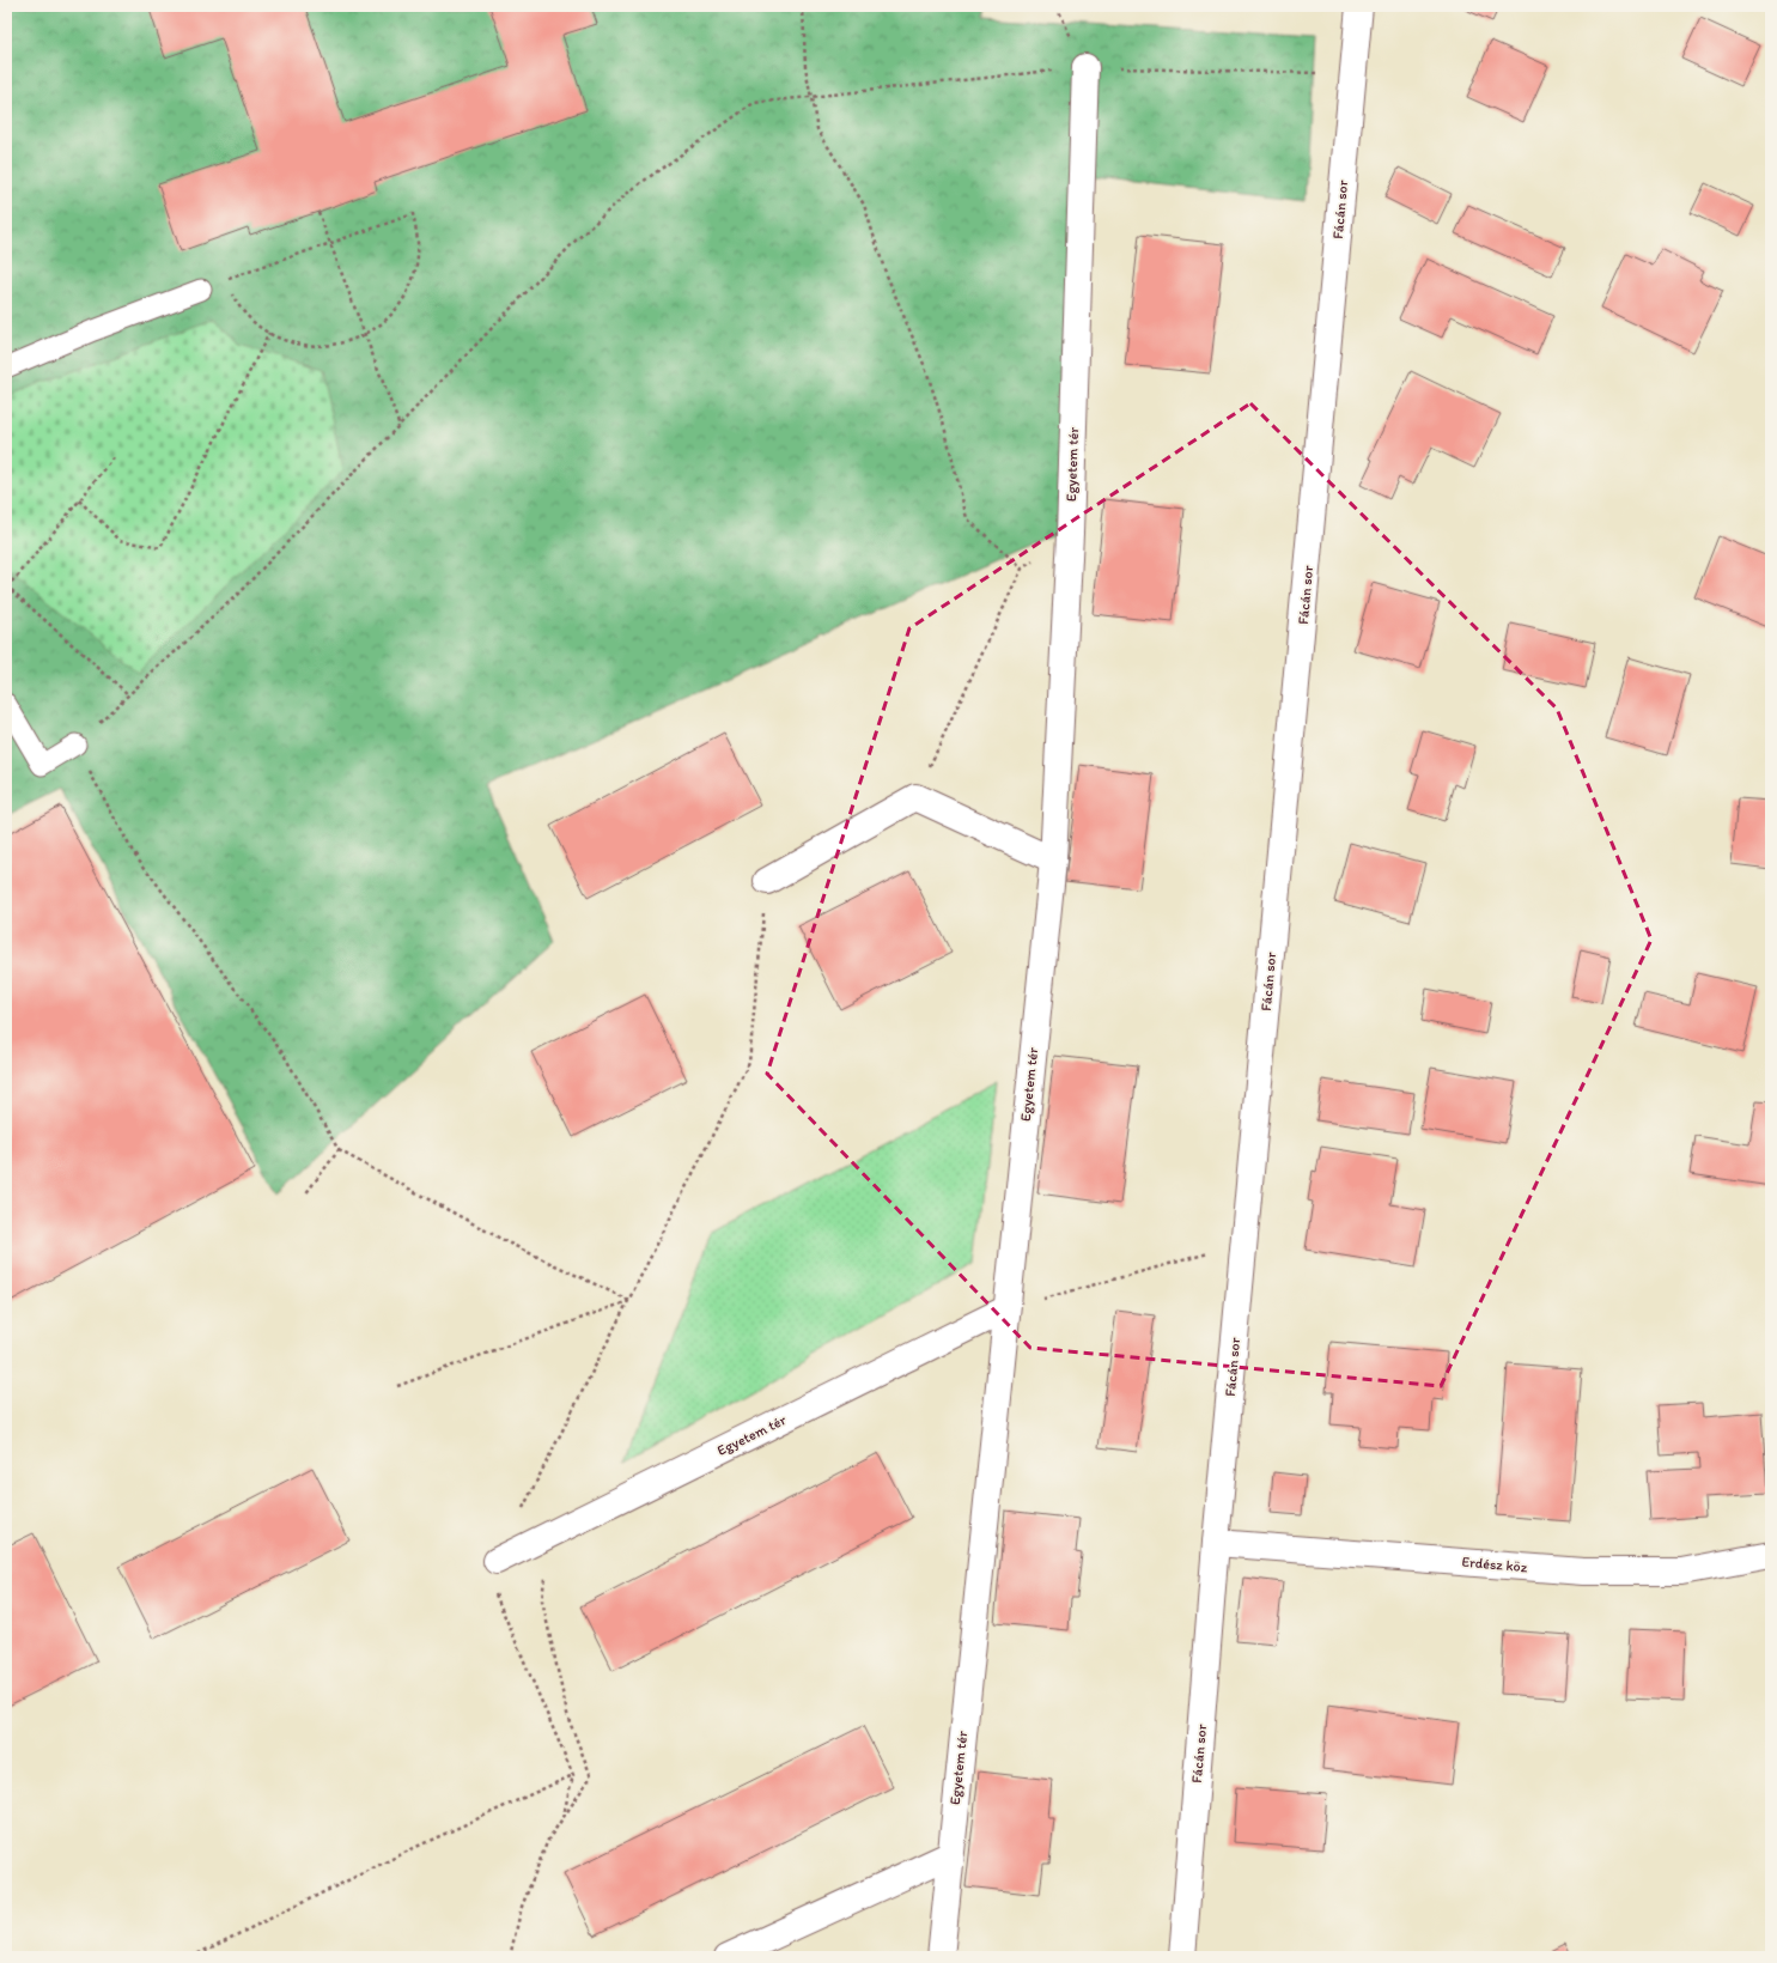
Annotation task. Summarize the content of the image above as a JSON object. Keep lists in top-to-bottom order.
{
  "streets": {
    "street": ["Fácán sor", "Egyetem tér", "Erdész köz"]
  },
  "crossings": [
    ["Fácán sor", "Erdész köz"]
  ]
}
